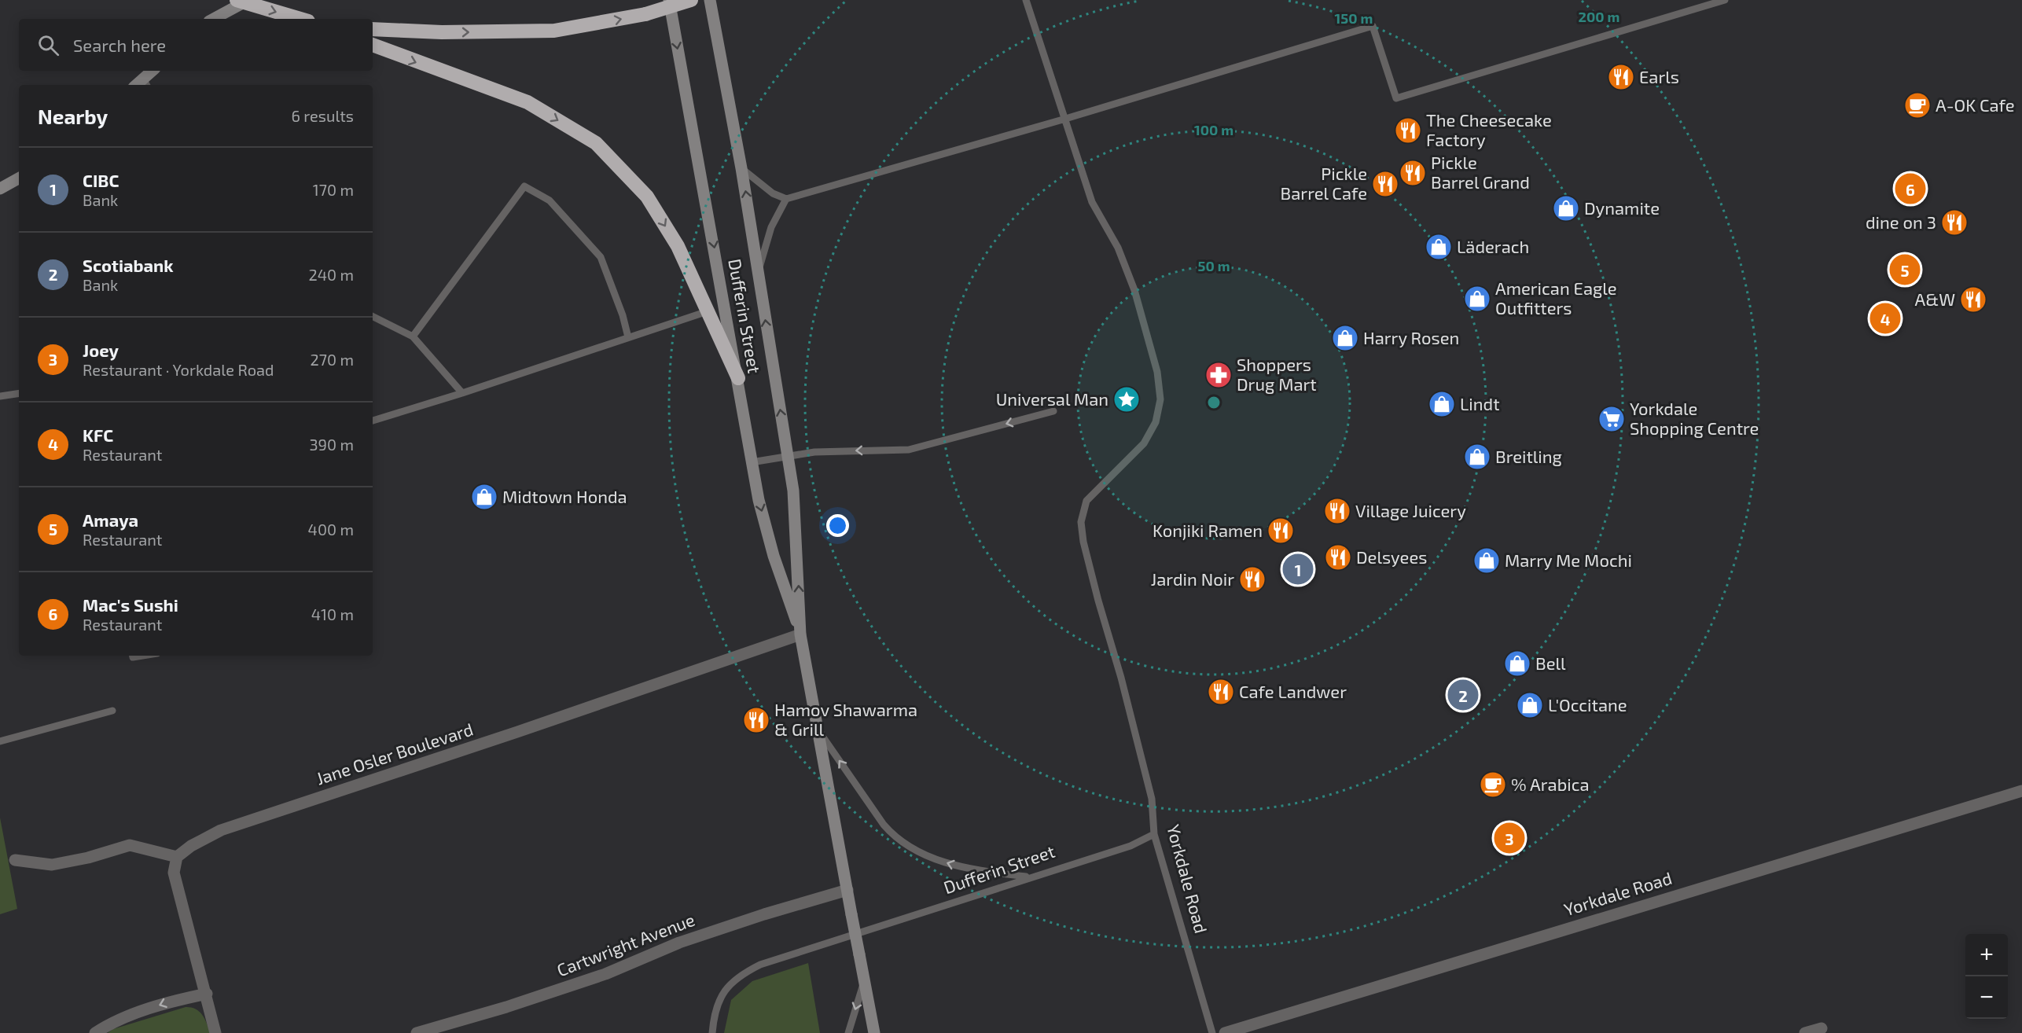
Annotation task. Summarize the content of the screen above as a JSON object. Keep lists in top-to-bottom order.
{
  "streets": {
    "main road": ["Dufferin Street"],
    "street": ["Jane Osler Boulevard", "Yorkdale Road", "Cartwright Avenue"]
  },
  "crossings": [
    ["Dufferin Street", "Jane Osler Boulevard"],
    ["Dufferin Street", "Yorkdale Road"],
    ["Dufferin Street", "Cartwright Avenue"]
  ],
  "places": {
    "restaurant": [
      "Earls",
      "The Cheesecake Factory",
      "Pickle Barrel Grand",
      "Pickle Barrel Cafe",
      "dine on 3",
      "A&W",
      "Village Juicery",
      "Konjiki Ramen",
      "Delsyees",
      "Jardin Noir",
      "Cafe Landwer",
      "Hamov Shawarma & Grill"
    ],
    "cafe": ["A-OK Cafe", "% Arabica"],
    "shop": [
      "Dynamite",
      "Läderach",
      "American Eagle Outfitters",
      "Harry Rosen",
      "Lindt",
      "Breitling",
      "Midtown Honda",
      "Marry Me Mochi",
      "Bell",
      "L'Occitane"
    ],
    "pharmacy": ["Shoppers Drug Mart"],
    "place": ["Universal Man"],
    "supermarket": ["Yorkdale Shopping Centre"]
  },
  "page": {
    "search": "Search here",
    "heading": ["Nearby", "6 results"],
    "list": [
      {
        "mark": "1",
        "name": "CIBC",
        "note": "Bank",
        "value": "170 m"
      },
      {
        "mark": "2",
        "name": "Scotiabank",
        "note": "Bank",
        "value": "240 m"
      },
      {
        "mark": "3",
        "name": "Joey",
        "note": "Restaurant · Yorkdale Road",
        "value": "270 m"
      },
      {
        "mark": "4",
        "name": "KFC",
        "note": "Restaurant",
        "value": "390 m"
      },
      {
        "mark": "5",
        "name": "Amaya",
        "note": "Restaurant",
        "value": "400 m"
      },
      {
        "mark": "6",
        "name": "Mac's Sushi",
        "note": "Restaurant",
        "value": "410 m"
      }
    ],
    "pins": [
      "6",
      "5",
      "4",
      "1",
      "2",
      "3"
    ],
    "map_buttons": ["+", "−"]
  },
  "rings": [
    "200 m",
    "150 m",
    "100 m",
    "50 m"
  ]
}
